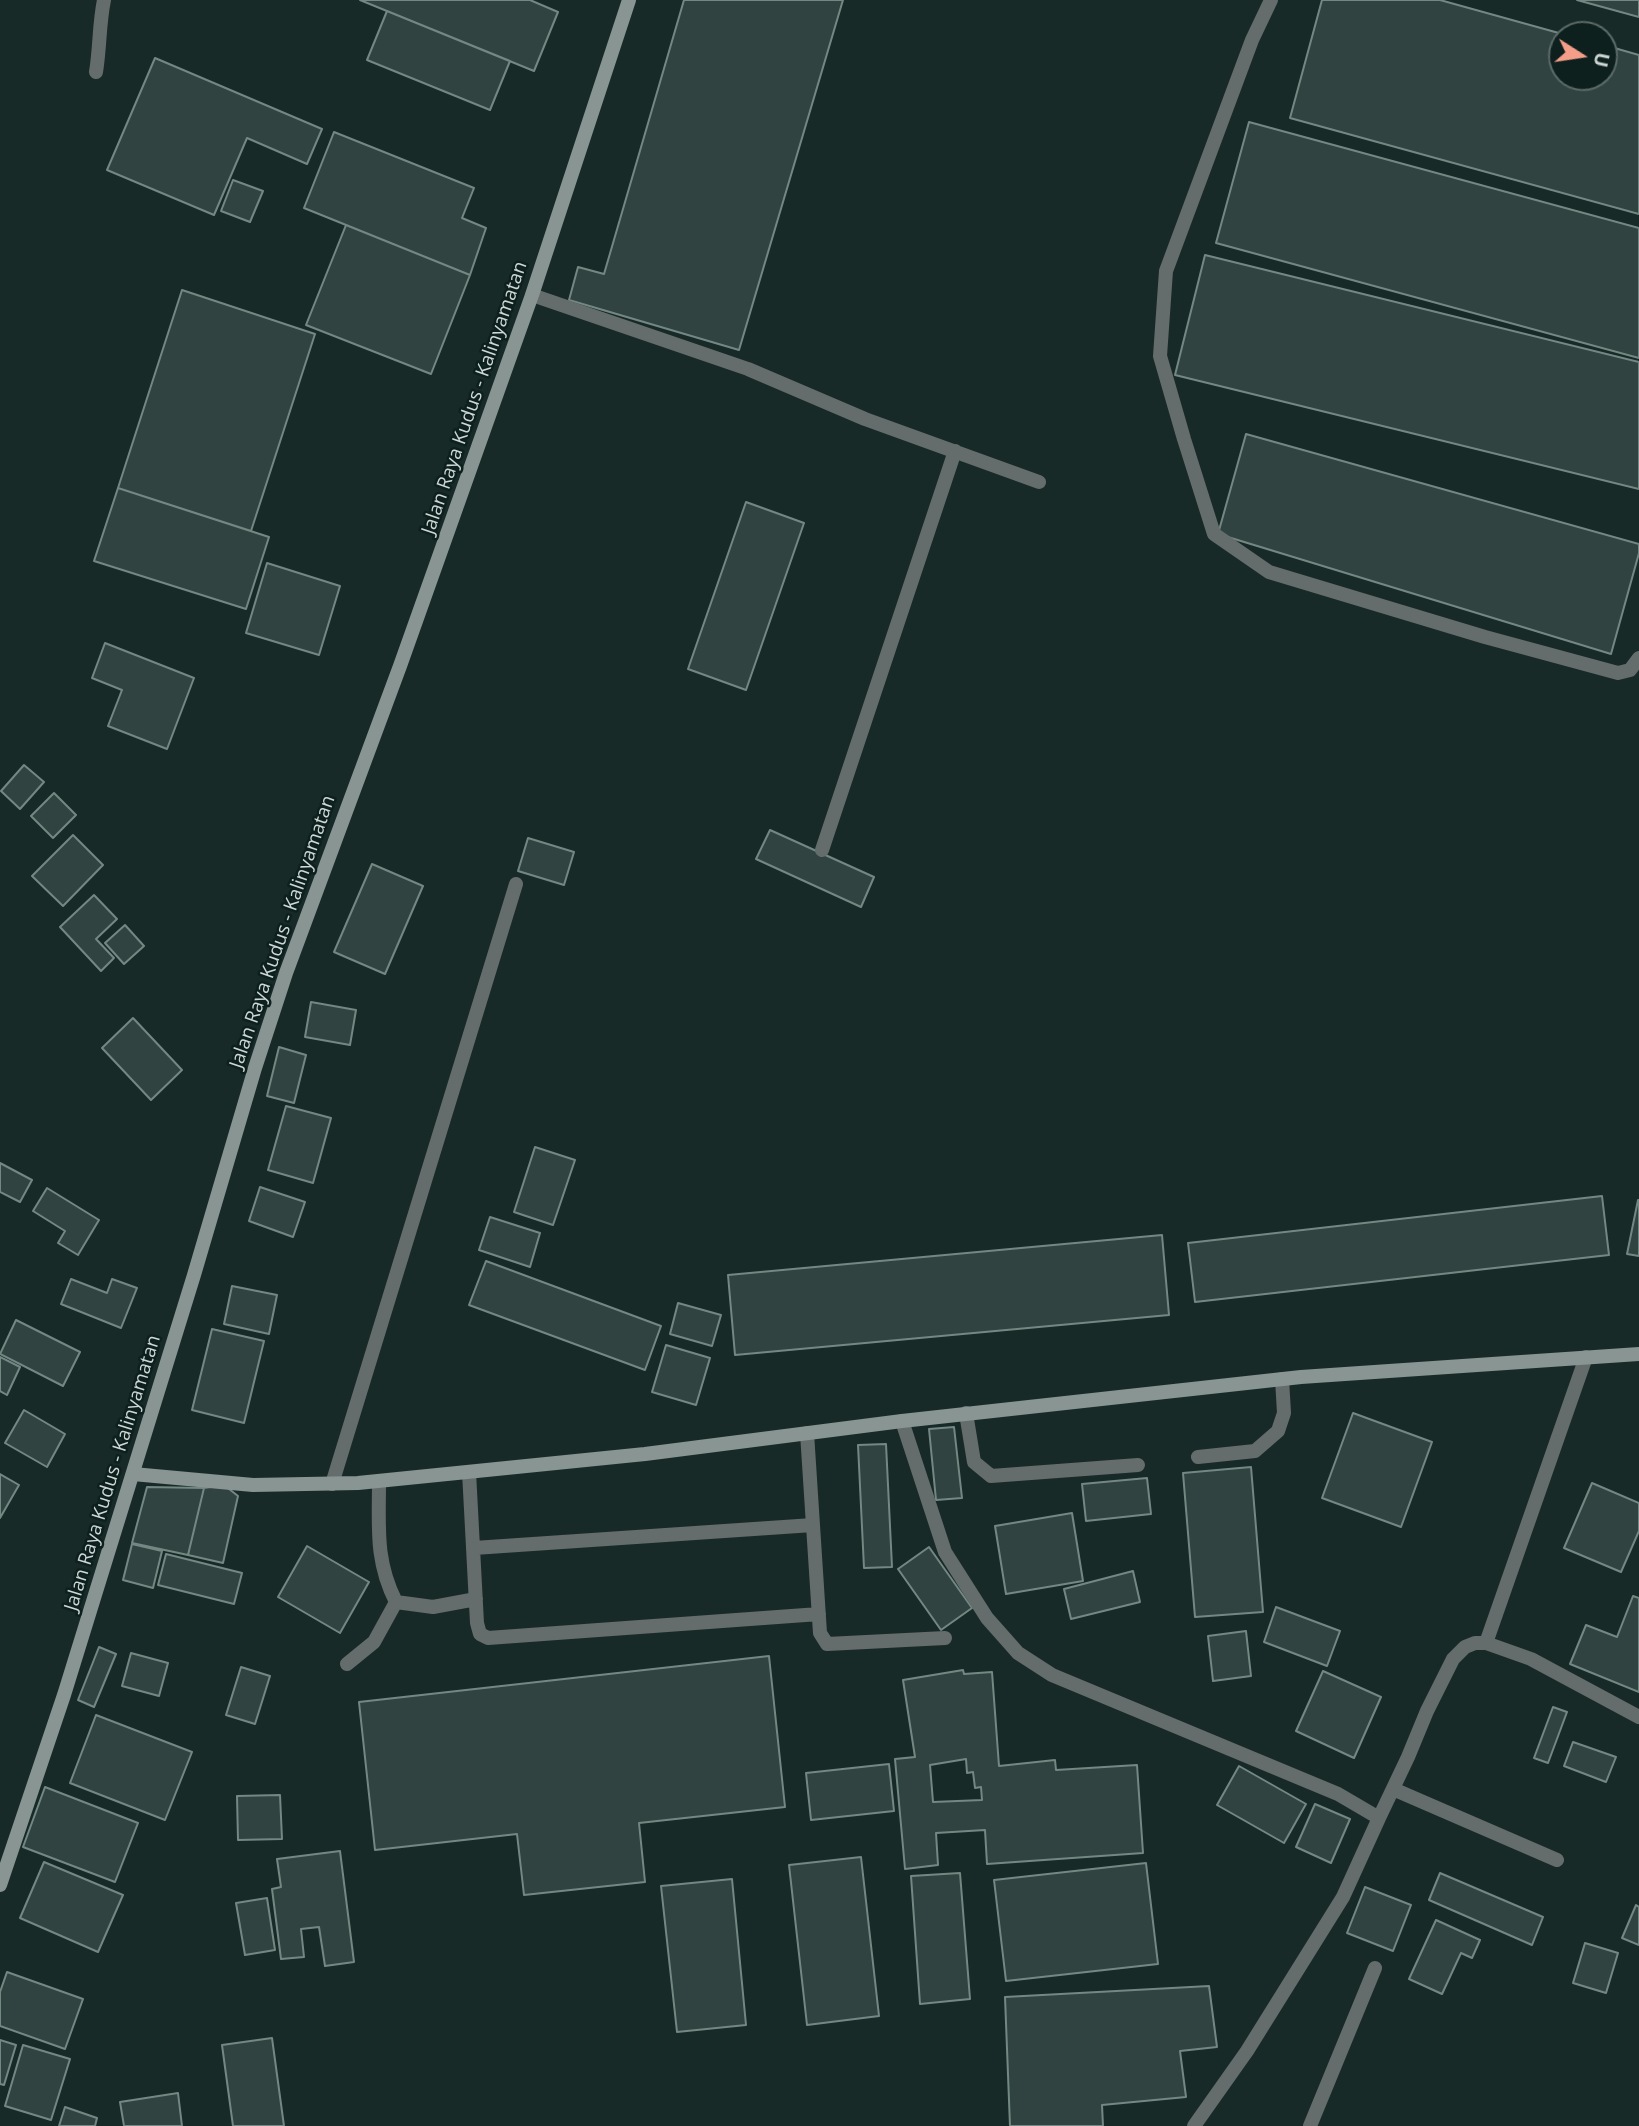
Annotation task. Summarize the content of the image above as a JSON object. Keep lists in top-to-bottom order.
{
  "streets": {
    "main road": ["Jalan Raya Kudus - Kalinyamatan"]
  },
  "north": "right"
}
